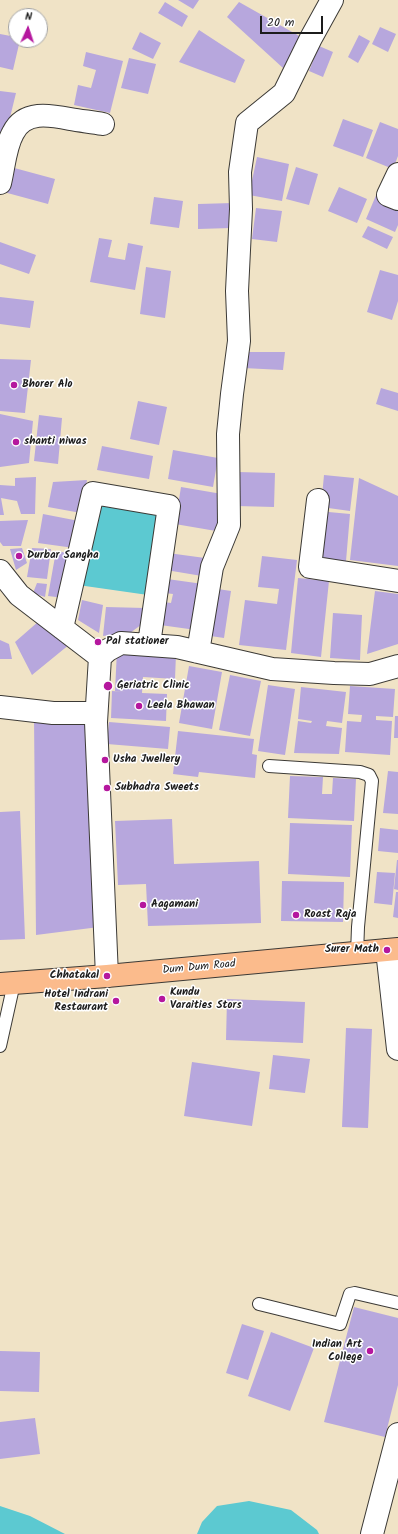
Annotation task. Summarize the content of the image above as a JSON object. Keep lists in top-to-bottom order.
{
  "streets": {
    "main road": ["Dum Dum Road"]
  },
  "places": [
    "Bhorer Alo",
    "shanti niwas",
    "Durbar Sangha",
    "Pal stationer",
    "Geriatric Clinic",
    "Leela Bhawan",
    "Usha Jwellery",
    "Subhadra Sweets",
    "Aagamani",
    "Roast Raja",
    "Surer Math",
    "Chhatakal",
    "Kundu Varaities Stors",
    "Hotel Indrani Restaurant",
    "Indian Art College"
  ],
  "scale_bar": "20 m",
  "north": "top"
}
